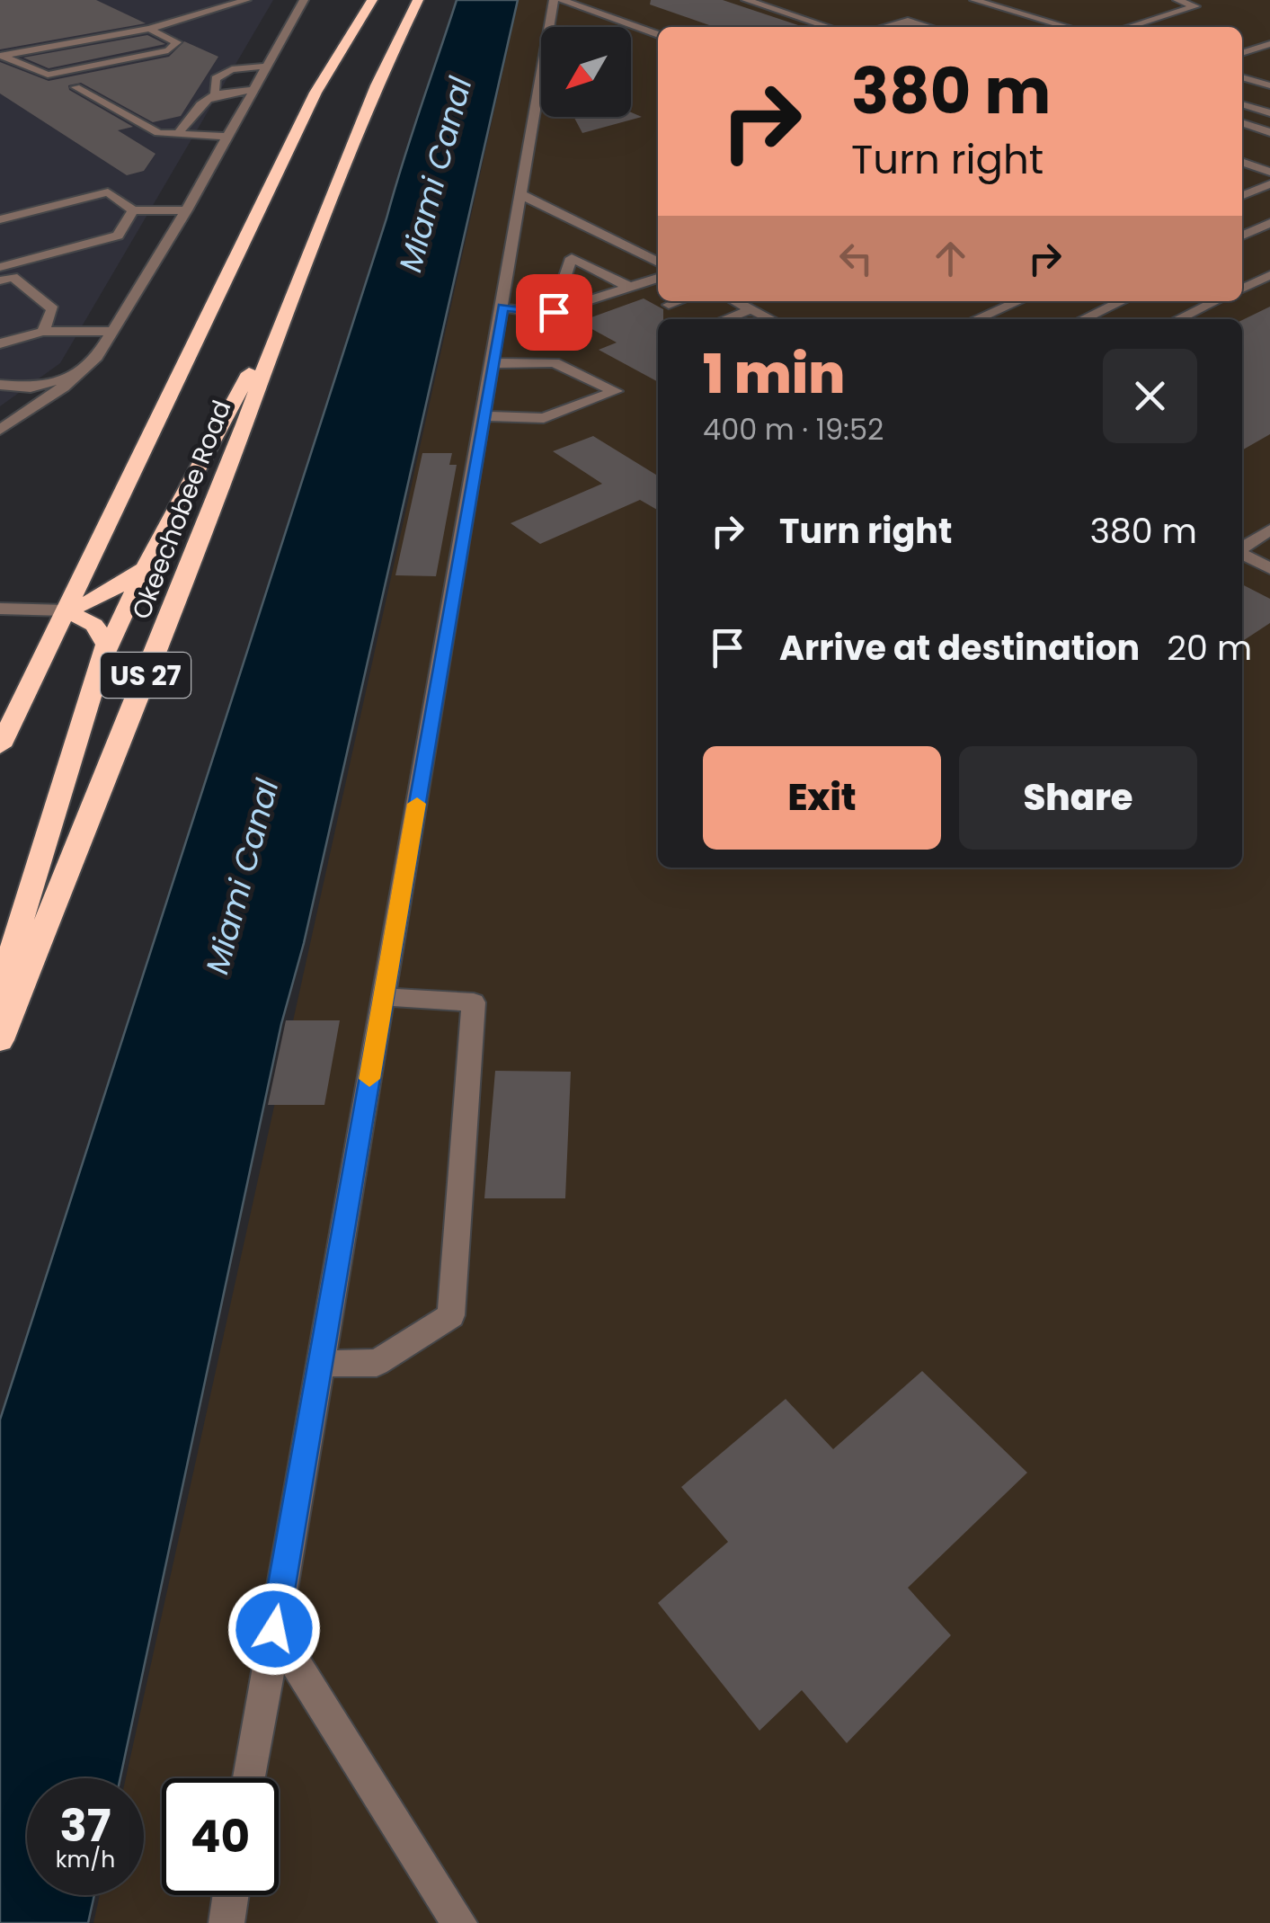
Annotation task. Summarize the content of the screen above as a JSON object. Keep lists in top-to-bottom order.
{
  "streets": {
    "highway": ["Okeechobee Road", "US 27"]
  },
  "water": ["Miami Canal"],
  "north": "bottom left",
  "page": {
    "turn": ["380 m", "Turn right"],
    "heading": ["1 min", "400 m · 19:52"],
    "list": [
      {
        "name": "Turn right",
        "value": "380 m"
      },
      {
        "name": "Arrive at destination",
        "value": "20 m"
      }
    ],
    "buttons": ["Exit", "Share"],
    "speed": "37 km/h",
    "limit": "40"
  }
}
